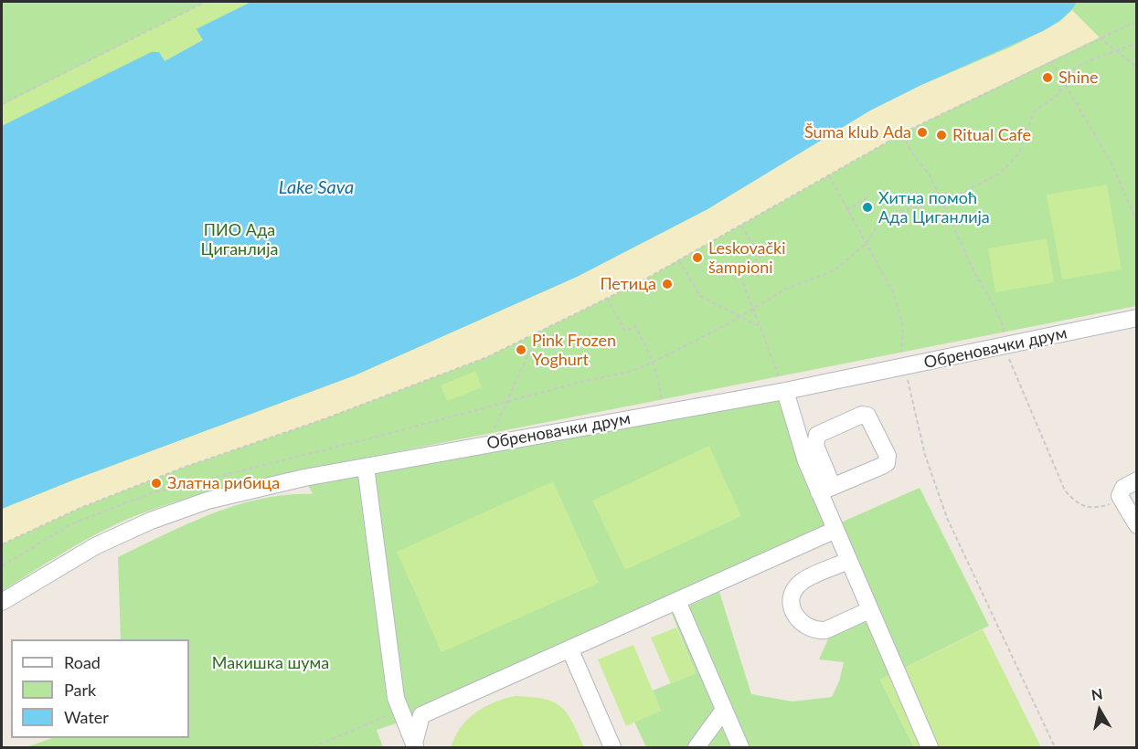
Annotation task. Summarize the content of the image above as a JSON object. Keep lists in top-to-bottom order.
{
  "streets": {
    "street": ["Обреновачки друм"]
  },
  "water": ["Lake Sava"],
  "parks": ["ПИО Ада Циганлија", "Макишка шума"],
  "places": [
    "Shine",
    "Šuma klub Ada",
    "Ritual Cafe",
    "Хитна помоћ Ада Циганлија",
    "Leskovački šampioni",
    "Петица",
    "Pink Frozen Yoghurt",
    "Златна рибица"
  ],
  "legend": ["Road", "Park", "Water"],
  "north": "top"
}
